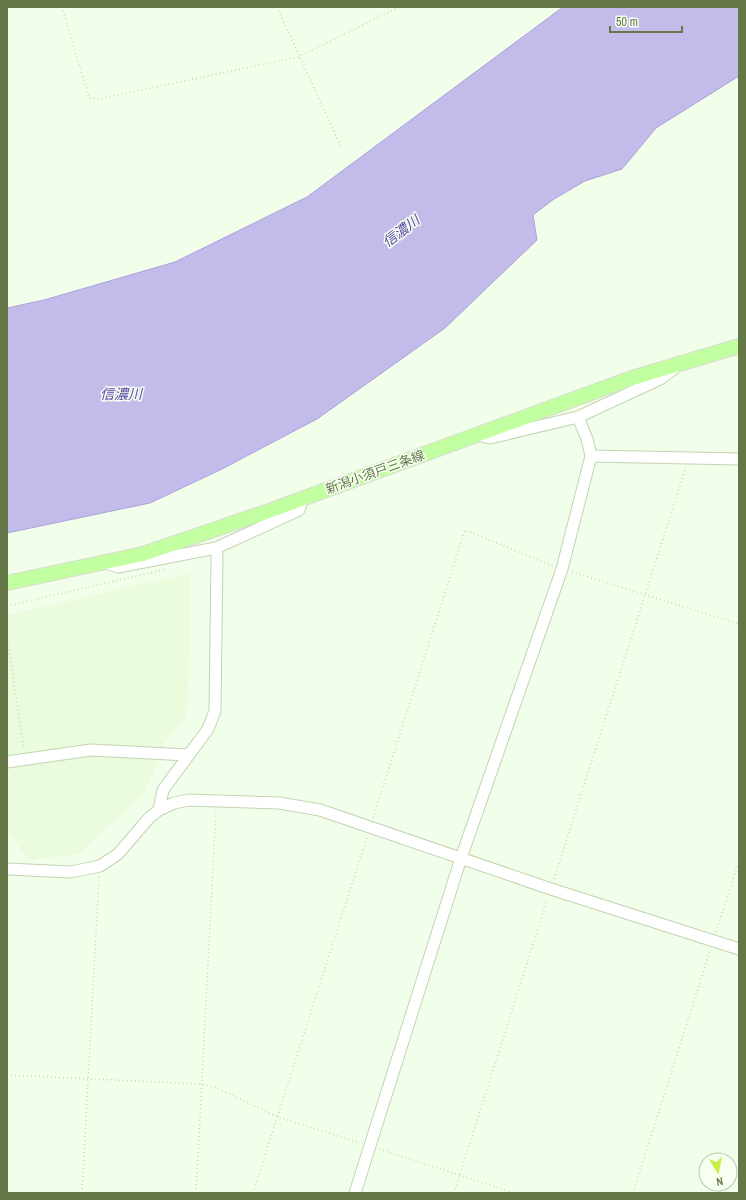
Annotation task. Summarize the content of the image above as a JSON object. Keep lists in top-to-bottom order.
{
  "streets": {
    "main road": ["新潟小須戸三条線"]
  },
  "water": ["信濃川"],
  "scale_bar": "50 m",
  "north": "bottom"
}
